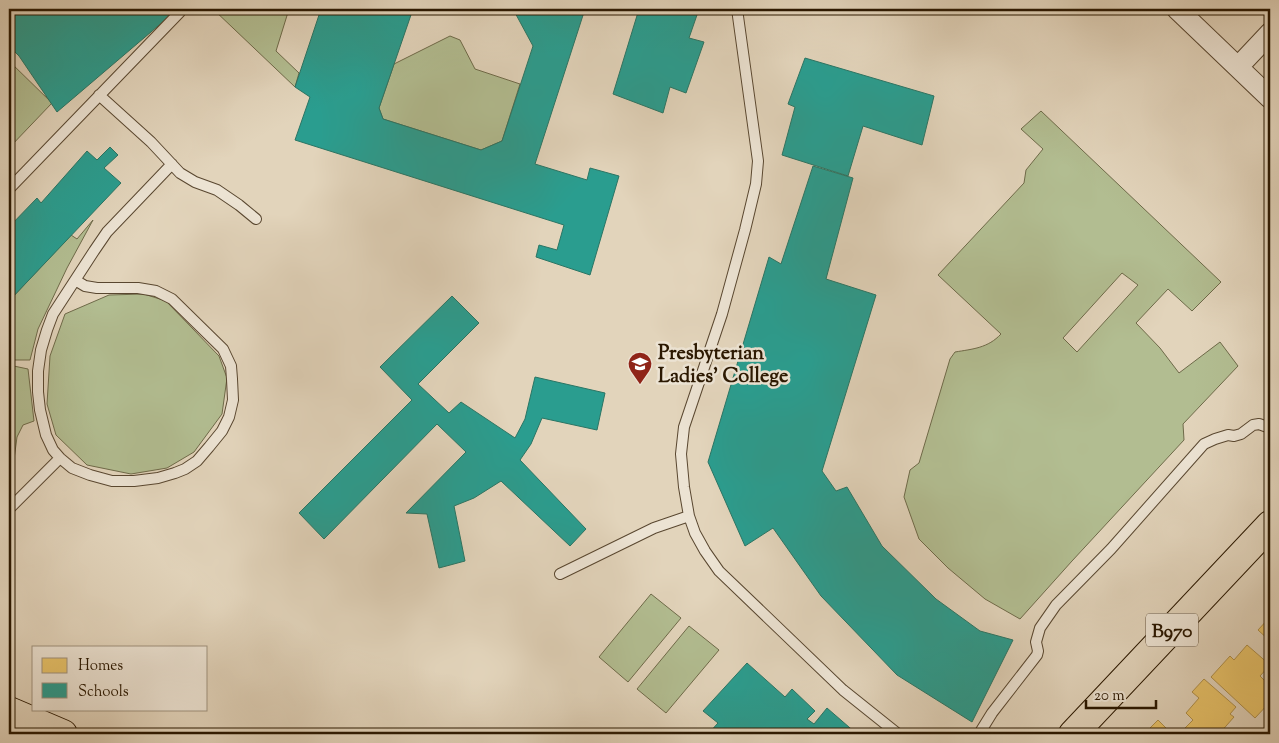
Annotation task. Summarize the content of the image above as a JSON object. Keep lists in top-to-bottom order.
{
  "streets": {
    "main road": ["B970"]
  },
  "places": {
    "school or university": ["Presbyterian Ladies' College"]
  },
  "legend": ["Homes", "Schools"],
  "scale_bar": "20 m"
}
